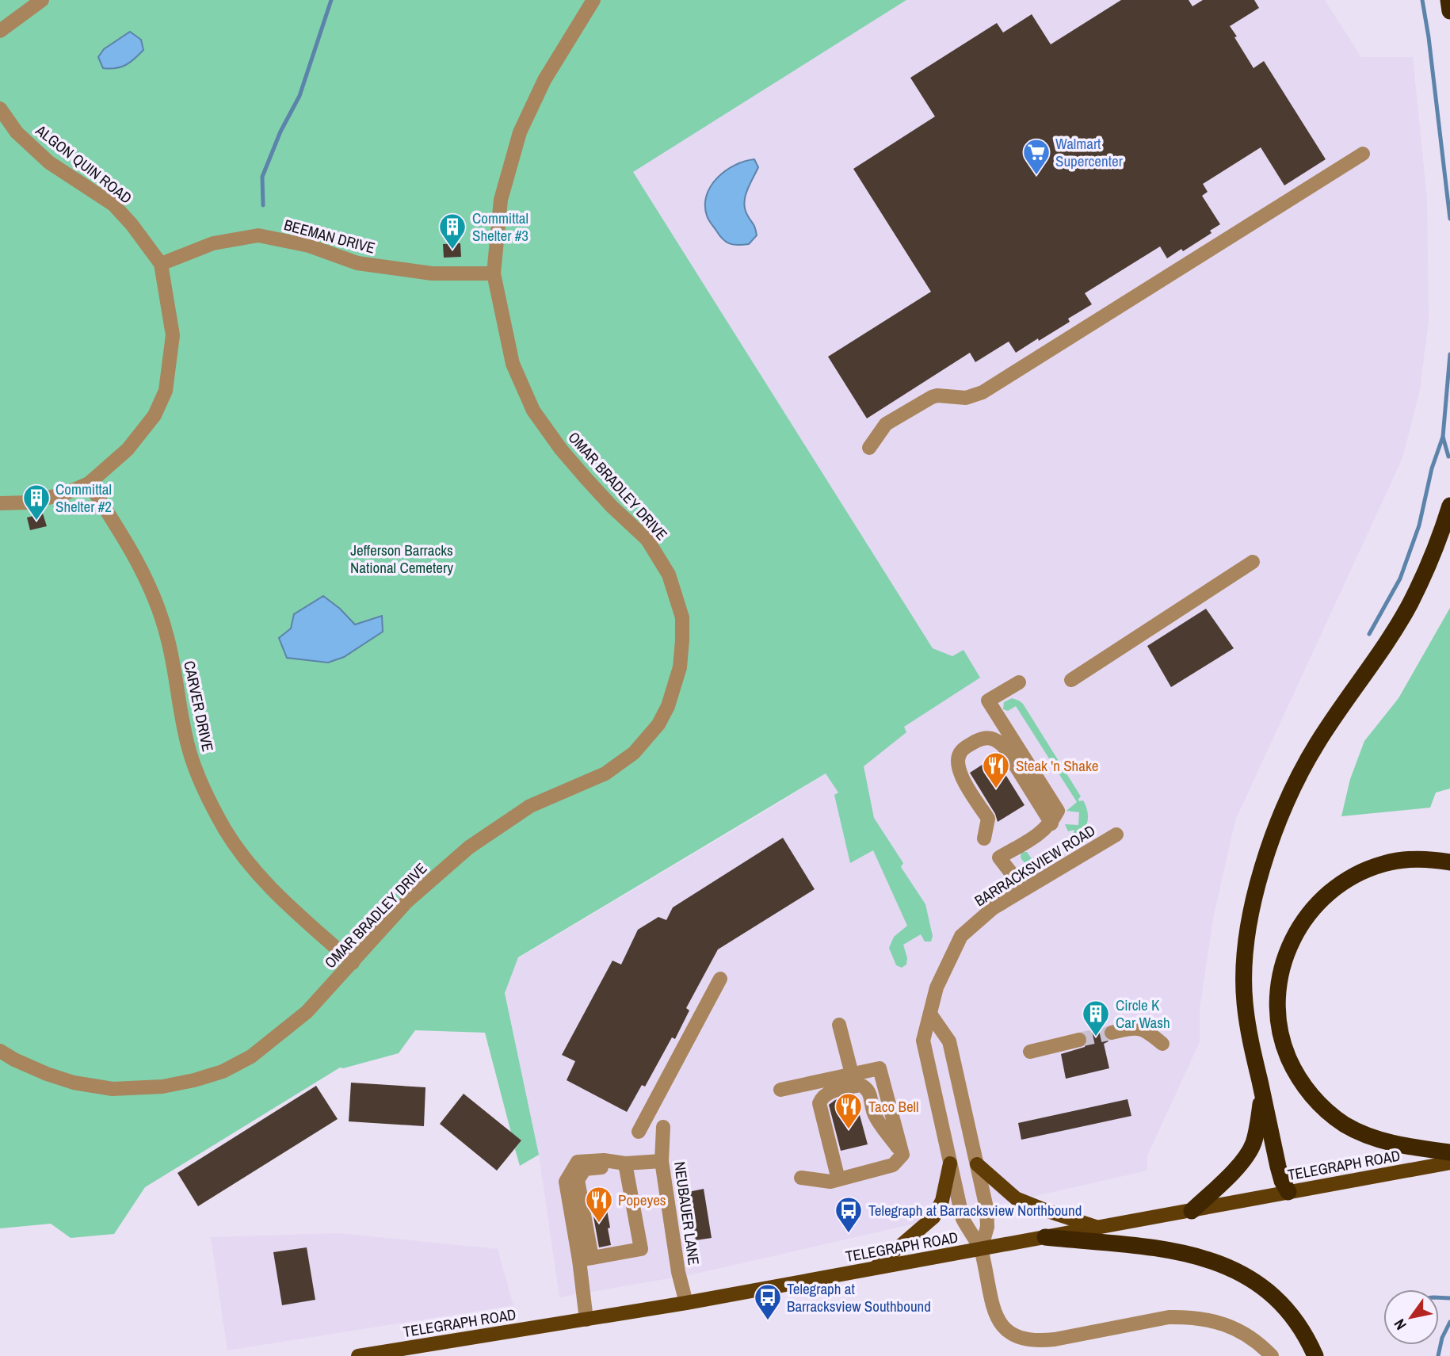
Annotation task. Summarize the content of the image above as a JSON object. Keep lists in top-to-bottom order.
{
  "streets": {
    "main road": ["TELEGRAPH ROAD"],
    "street": [
      "ALGON QUIN ROAD",
      "BEEMAN DRIVE",
      "OMAR BRADLEY DRIVE",
      "CARVER DRIVE",
      "BARRACKSVIEW ROAD",
      "NEUBAUER LANE"
    ]
  },
  "crossings": [
    ["ALGON QUIN ROAD", "BEEMAN DRIVE"],
    ["ALGON QUIN ROAD", "CARVER DRIVE"],
    ["BEEMAN DRIVE", "OMAR BRADLEY DRIVE"],
    ["OMAR BRADLEY DRIVE", "CARVER DRIVE"],
    ["BARRACKSVIEW ROAD", "TELEGRAPH ROAD"],
    ["TELEGRAPH ROAD", "NEUBAUER LANE"]
  ],
  "parks": ["Jefferson Barracks National Cemetery"],
  "places": {
    "supermarket": ["Walmart Supercenter"],
    "building": ["Committal Shelter #3", "Committal Shelter #2", "Circle K Car Wash"],
    "restaurant": ["Steak 'n Shake", "Taco Bell", "Popeyes"],
    "bus stop": ["Telegraph at Barracksview Northbound", "Telegraph at Barracksview Southbound"]
  },
  "north": "bottom left"
}
